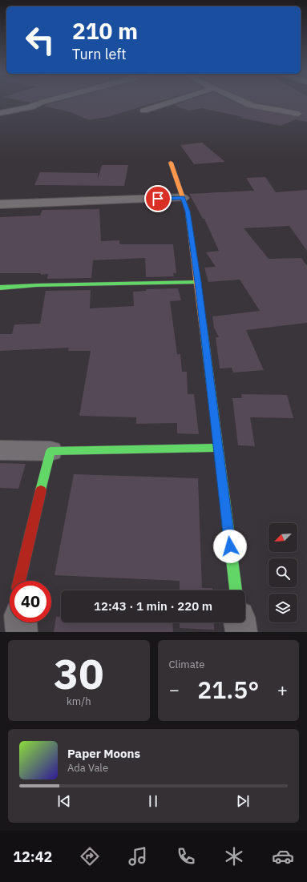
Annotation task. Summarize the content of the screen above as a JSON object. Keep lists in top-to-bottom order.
{
  "north": "bottom left",
  "page": {
    "turn": ["210 m", "Turn left"],
    "limit": "40",
    "trip": "12:43 · 1 min · 220 m",
    "tile": [
      ["30", "km/h"],
      "Climate"
    ],
    "heat": ["−", "21.5°", "+"],
    "song": ["Paper Moons", "Ada Vale"],
    "tabs": "12:42"
  }
}
